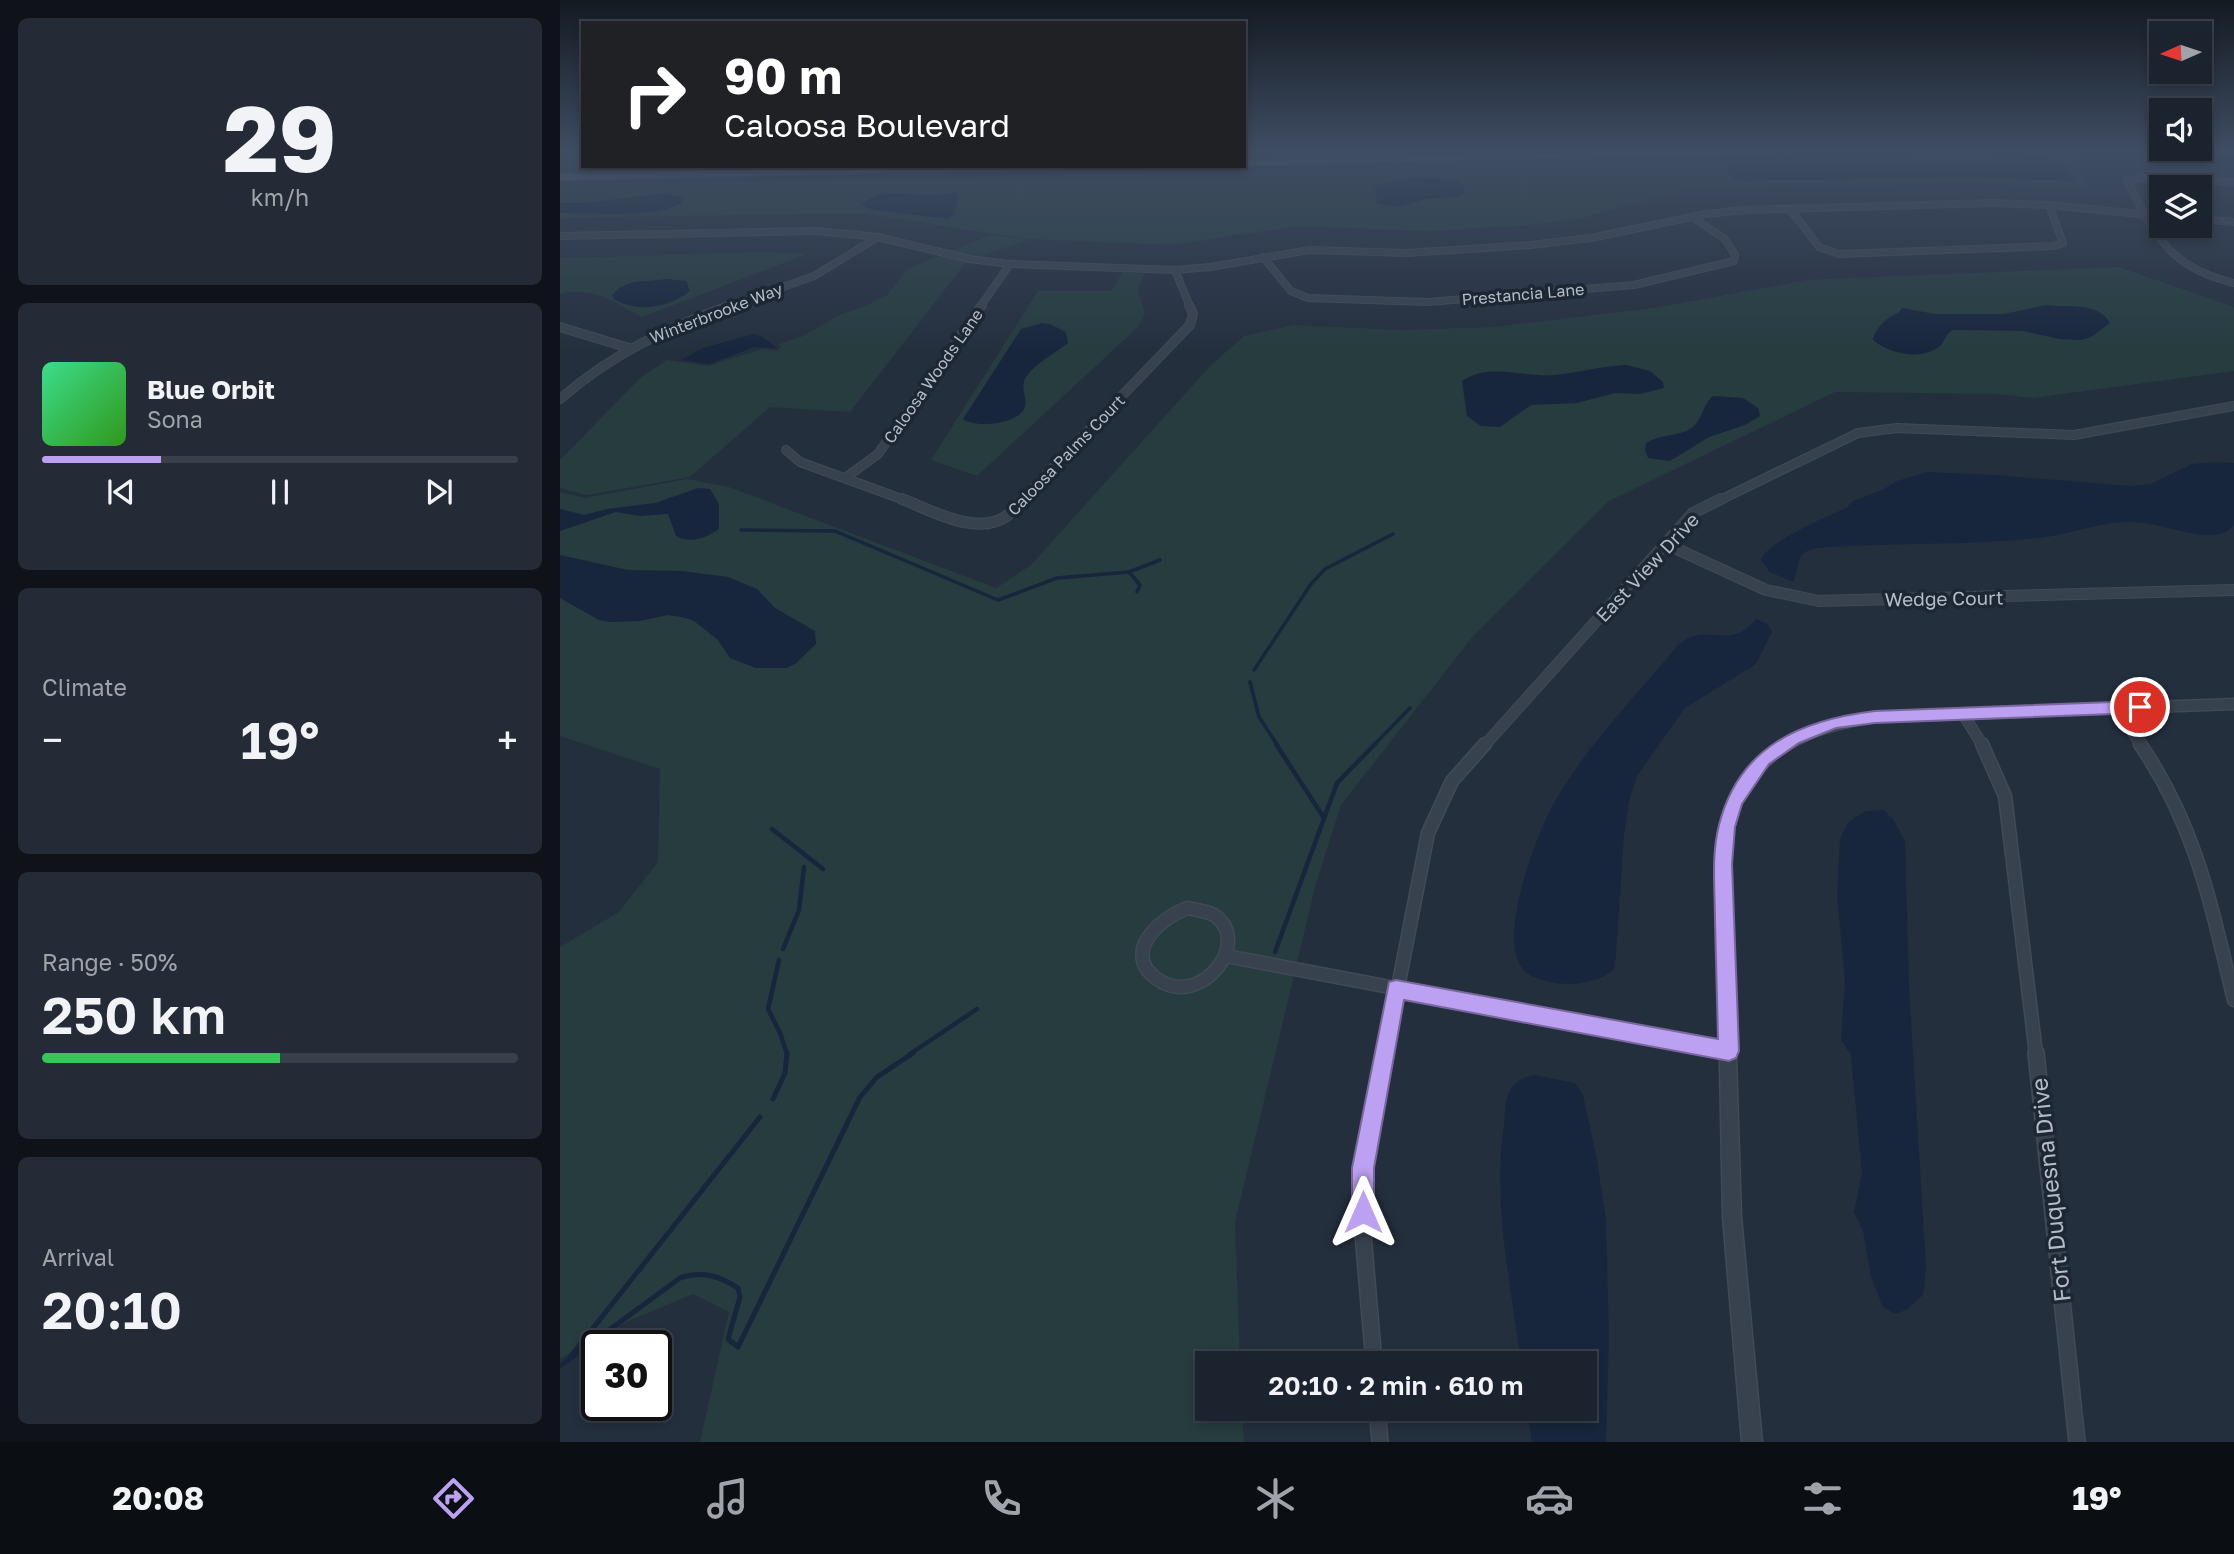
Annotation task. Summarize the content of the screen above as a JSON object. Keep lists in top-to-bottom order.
{
  "streets": {
    "street": [
      "Prestancia Lane",
      "Winterbrooke Way",
      "Caloosa Woods Lane",
      "Caloosa Palms Court",
      "East View Drive",
      "Wedge Court",
      "Fort Duquesna Drive"
    ]
  },
  "crossings": [
    ["Caloosa Woods Lane", "Caloosa Palms Court"],
    ["East View Drive", "Wedge Court"]
  ],
  "north": "left",
  "page": {
    "tile": [
      ["29", "km/h"],
      "Climate",
      ["Range · 50%", "250 km"],
      ["Arrival", "20:10"]
    ],
    "turn": ["90 m", "Caloosa Boulevard"],
    "song": ["Blue Orbit", "Sona"],
    "heat": ["−", "19°", "+"],
    "limit": "30",
    "trip": "20:10 · 2 min · 610 m",
    "tabs": ["20:08", "19°"]
  }
}
